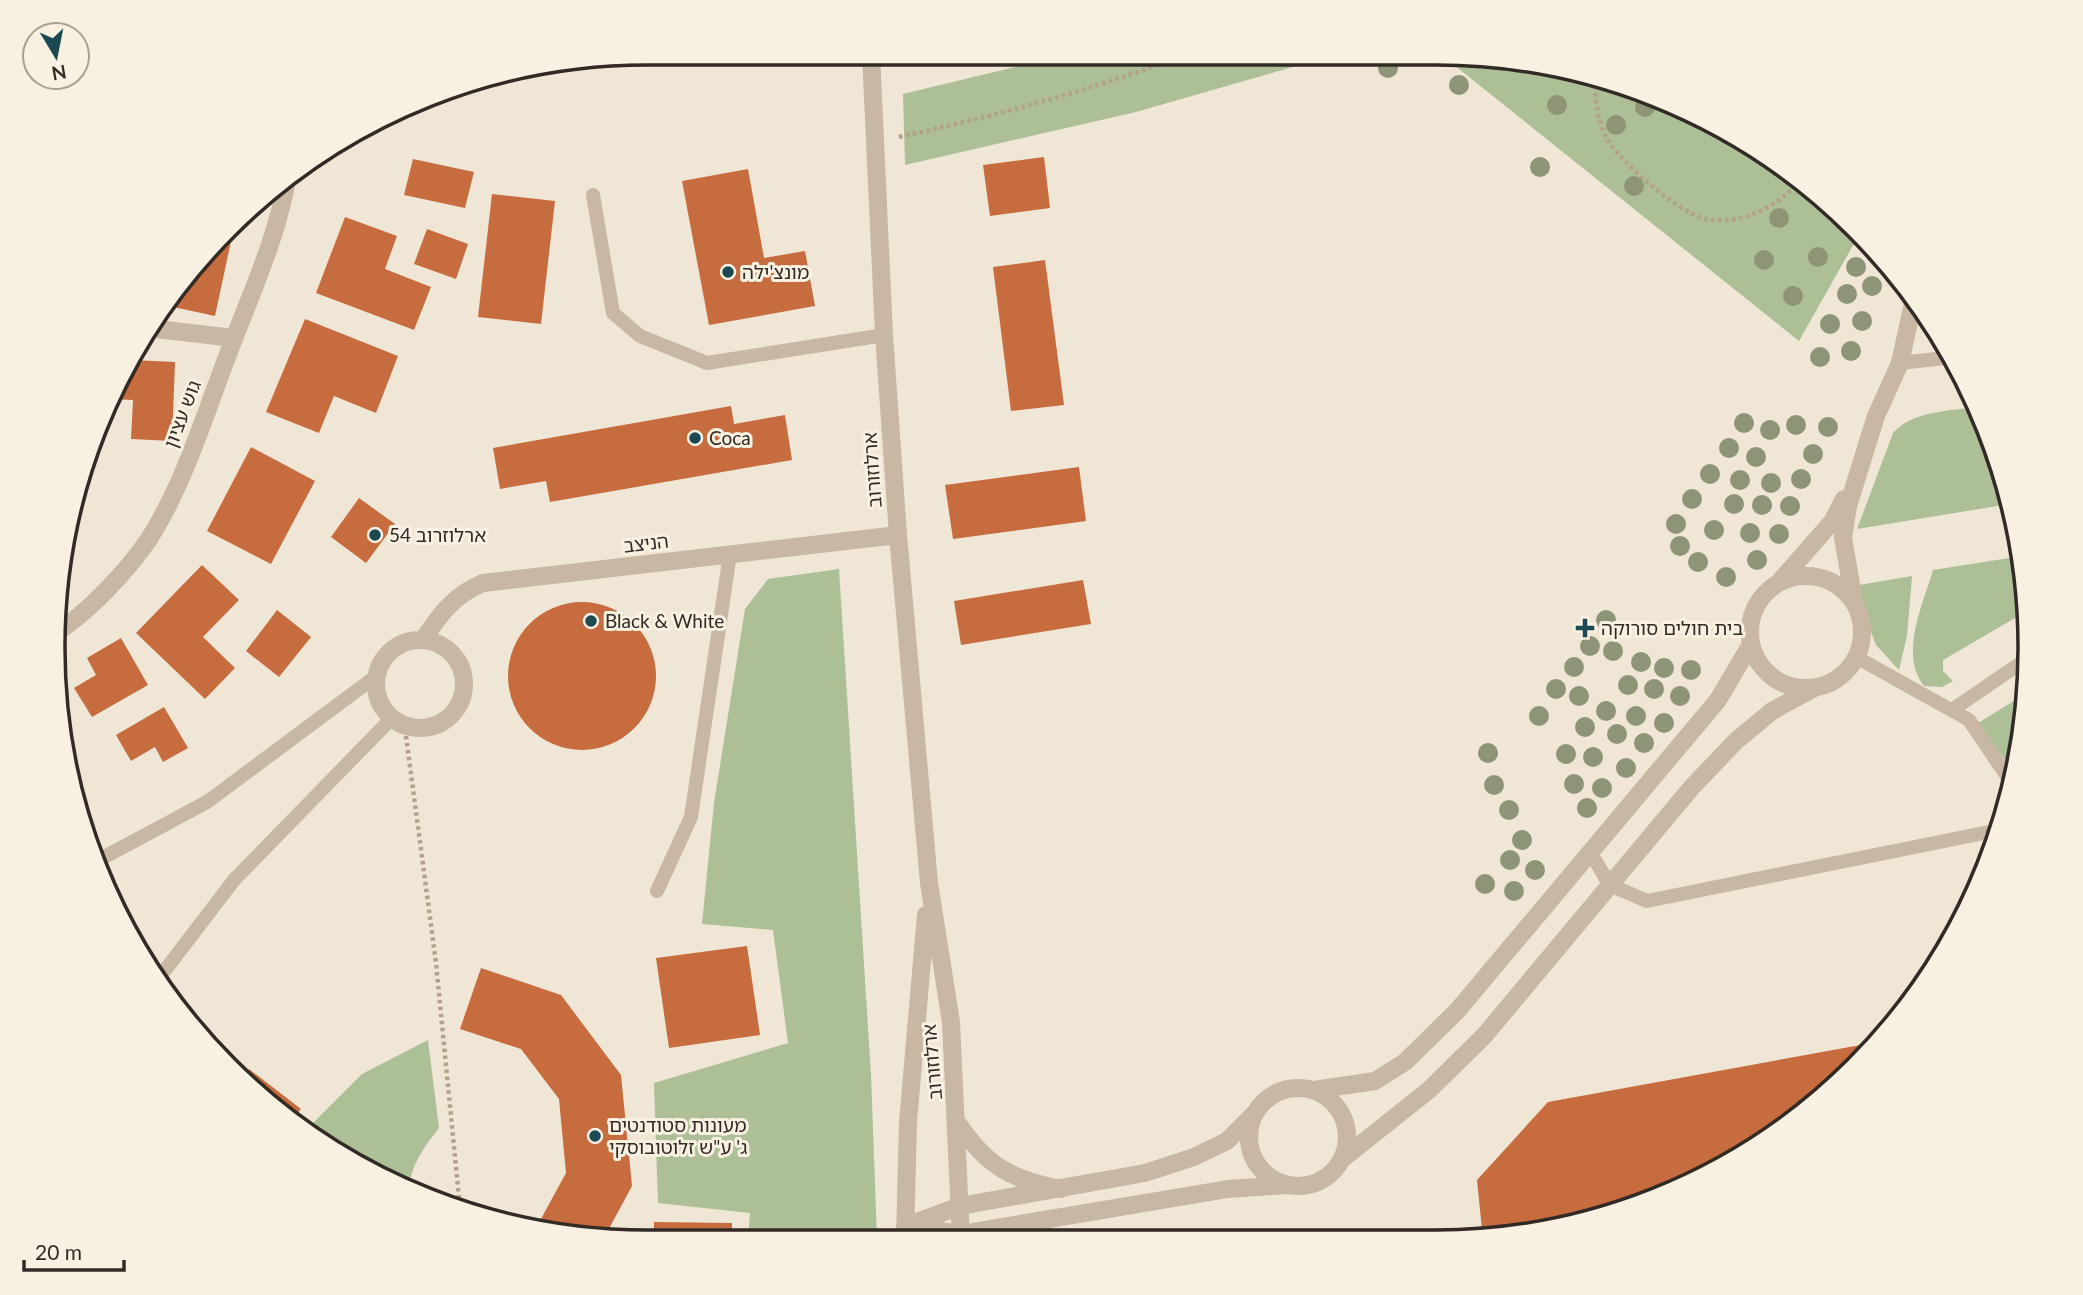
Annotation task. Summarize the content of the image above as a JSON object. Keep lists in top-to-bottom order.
{
  "streets": {
    "street": ["גוש עציון", "ארלוזורוב", "הניצב"]
  },
  "crossings": [
    ["ארלוזורוב", "הניצב"]
  ],
  "places": {
    "other": [
      "מונצ'ילה",
      "Coca",
      "ארלוזרוב 54",
      "Black & White",
      "מעונות סטודנטים ג' ע\"ש זלוטובוסקי"
    ],
    "health": ["בית חולים סורוקה"]
  },
  "scale_bar": "20 m",
  "north": "bottom"
}
